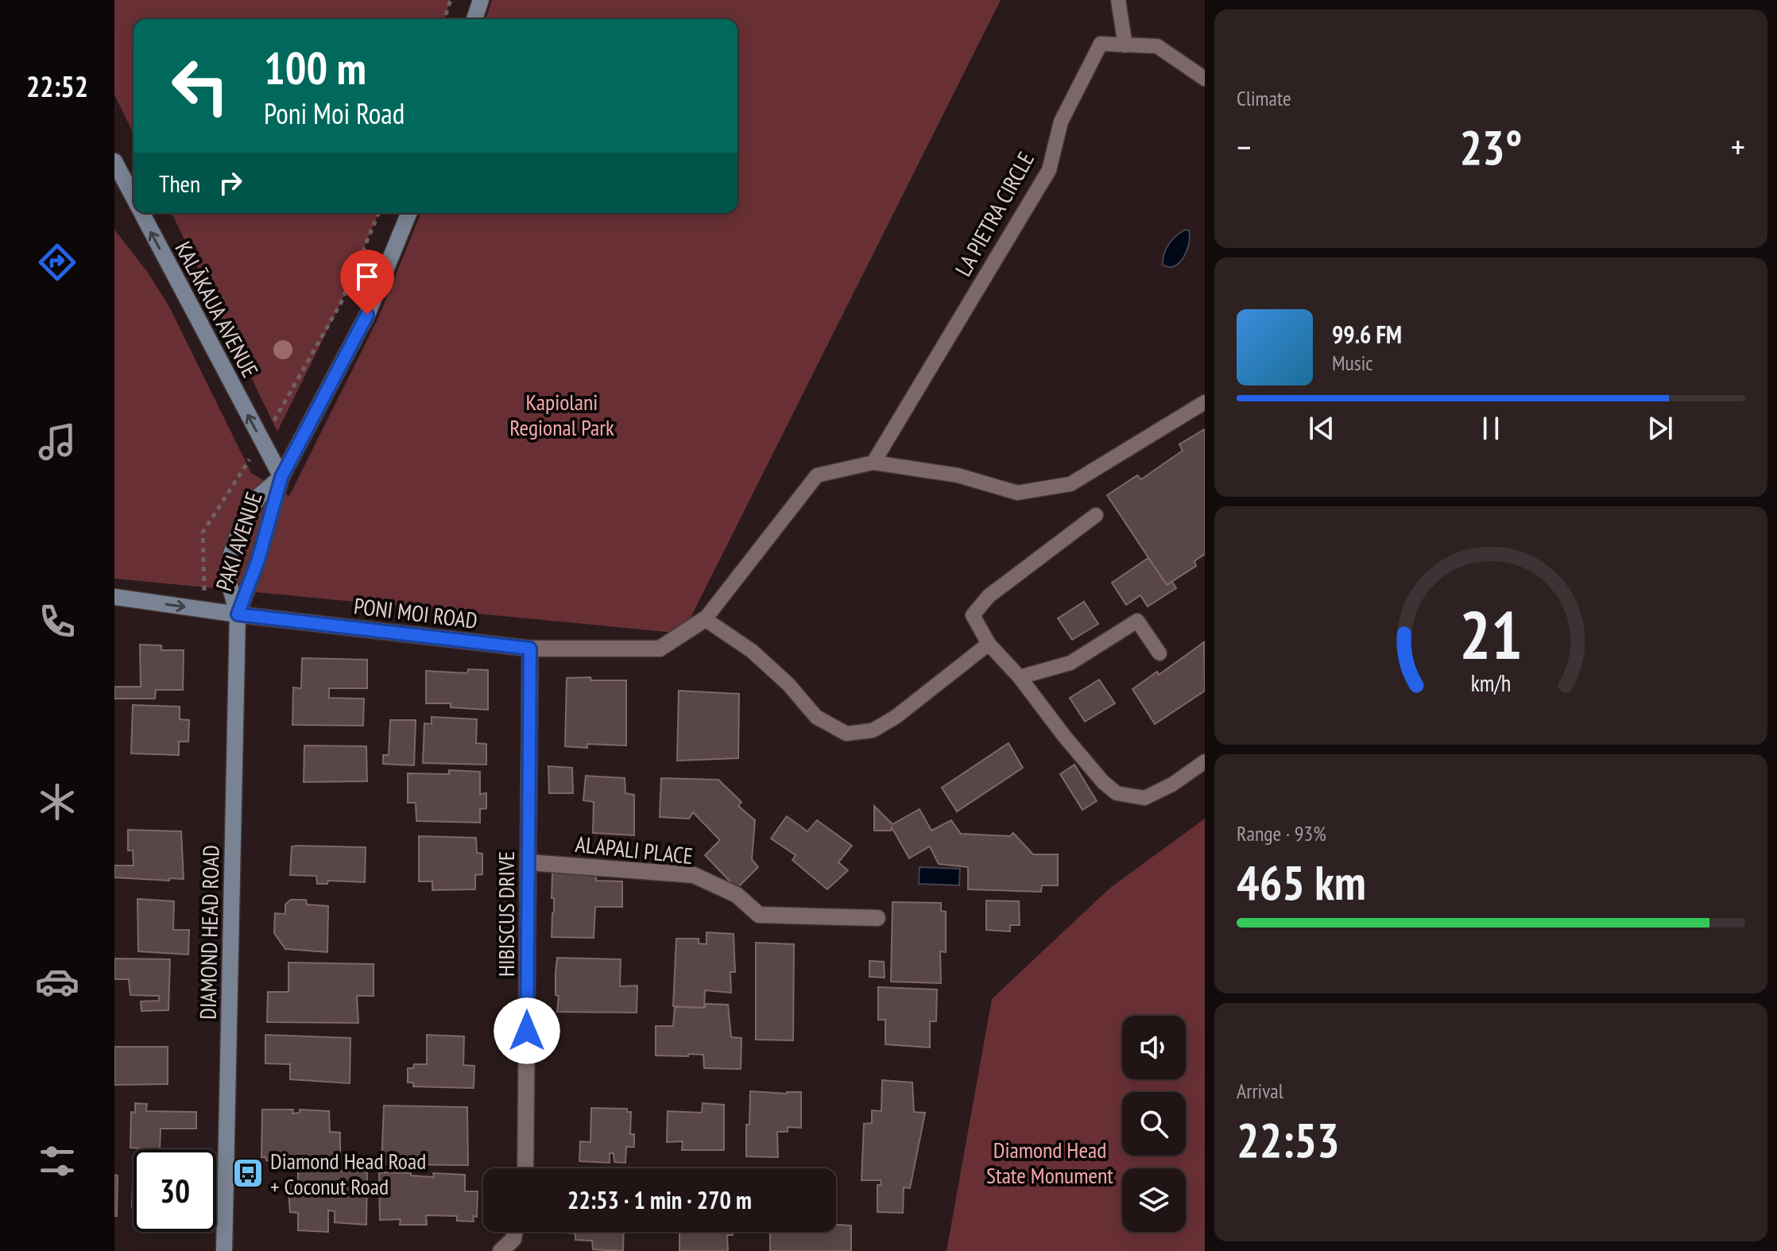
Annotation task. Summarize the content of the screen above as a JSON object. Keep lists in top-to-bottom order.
{
  "streets": {
    "street": [
      "KALĀKAUA AVENUE",
      "PAKI AVENUE",
      "PONI MOI ROAD",
      "ALAPALI PLACE",
      "HIBISCUS DRIVE",
      "DIAMOND HEAD ROAD"
    ],
    "lane": ["LA PIETRA CIRCLE"]
  },
  "crossings": [
    ["KALĀKAUA AVENUE", "PAKI AVENUE"],
    ["PAKI AVENUE", "PONI MOI ROAD"],
    ["PAKI AVENUE", "DIAMOND HEAD ROAD"],
    ["PONI MOI ROAD", "HIBISCUS DRIVE"],
    ["PONI MOI ROAD", "DIAMOND HEAD ROAD"],
    ["ALAPALI PLACE", "HIBISCUS DRIVE"]
  ],
  "one_way": ["KALĀKAUA AVENUE"],
  "parks": ["Kapiolani Regional Park", "Diamond Head State Monument"],
  "places": {
    "bus stop": ["Diamond Head Road + Coconut Road"]
  },
  "page": {
    "tabs": "22:52",
    "tile": [
      "Climate",
      ["Range · 93%", "465 km"],
      ["Arrival", "22:53"]
    ],
    "turn": ["100 m", "Poni Moi Road"],
    "heat": ["−", "23°", "+"],
    "then": "Then",
    "song": ["99.6 FM", "Music"],
    "limit": "30",
    "trip": "22:53 · 1 min · 270 m",
    "gauge": ["21", "km/h"]
  }
}
